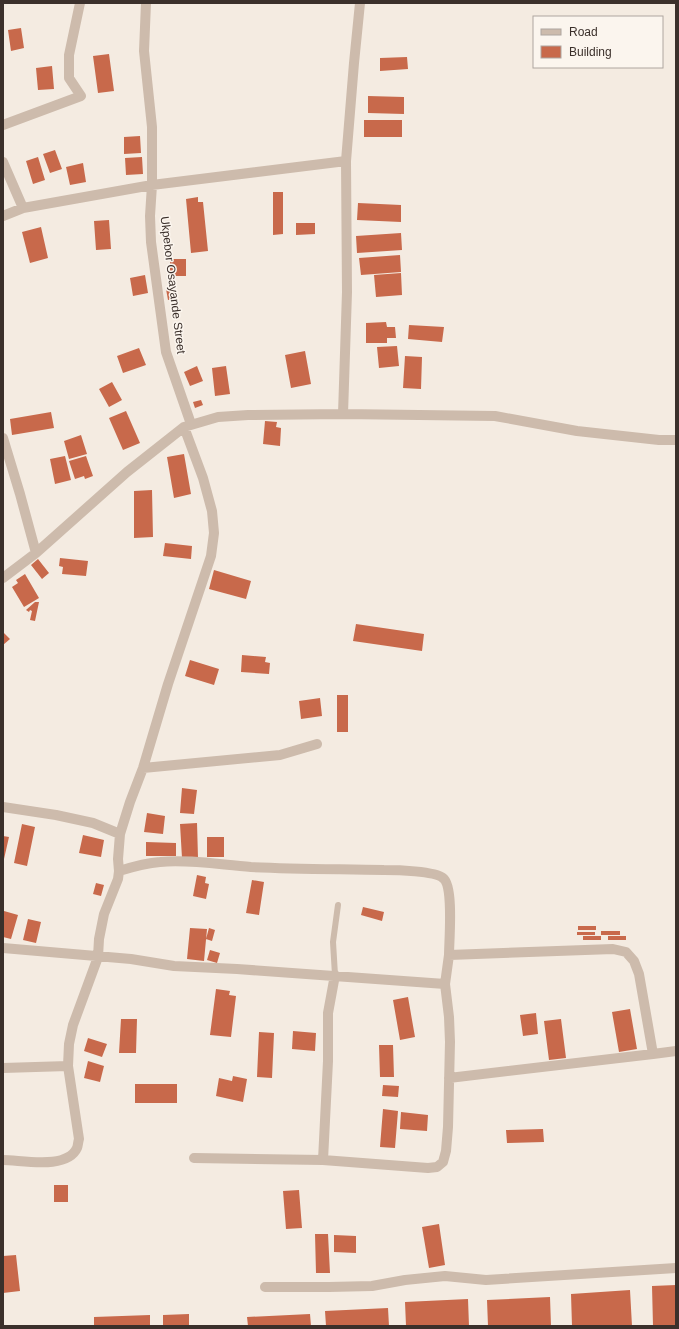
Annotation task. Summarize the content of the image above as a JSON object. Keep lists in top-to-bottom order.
{
  "streets": {
    "street": ["Ukpebor Osayande Street"]
  },
  "legend": ["Road", "Building"]
}
